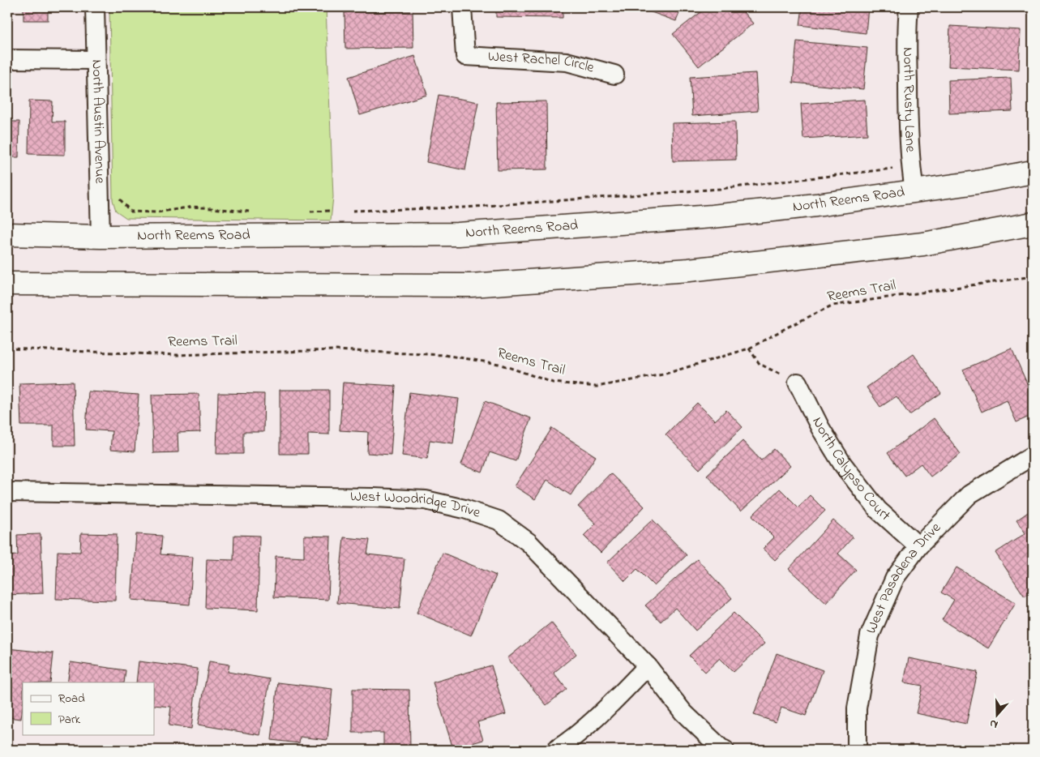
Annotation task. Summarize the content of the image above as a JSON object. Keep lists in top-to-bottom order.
{
  "streets": {
    "main road": ["North Reems Road"],
    "street": [
      "West Rachel Circle",
      "North Rusty Lane",
      "North Austin Avenue",
      "North Calypso Court",
      "West Woodridge Drive",
      "West Pasadena Drive"
    ],
    "path": ["Reems Trail"]
  },
  "crossings": [
    ["North Rusty Lane", "North Reems Road"],
    ["North Austin Avenue", "North Reems Road"],
    ["North Calypso Court", "West Pasadena Drive"]
  ],
  "legend": ["Road", "Park"],
  "north": "bottom"
}
